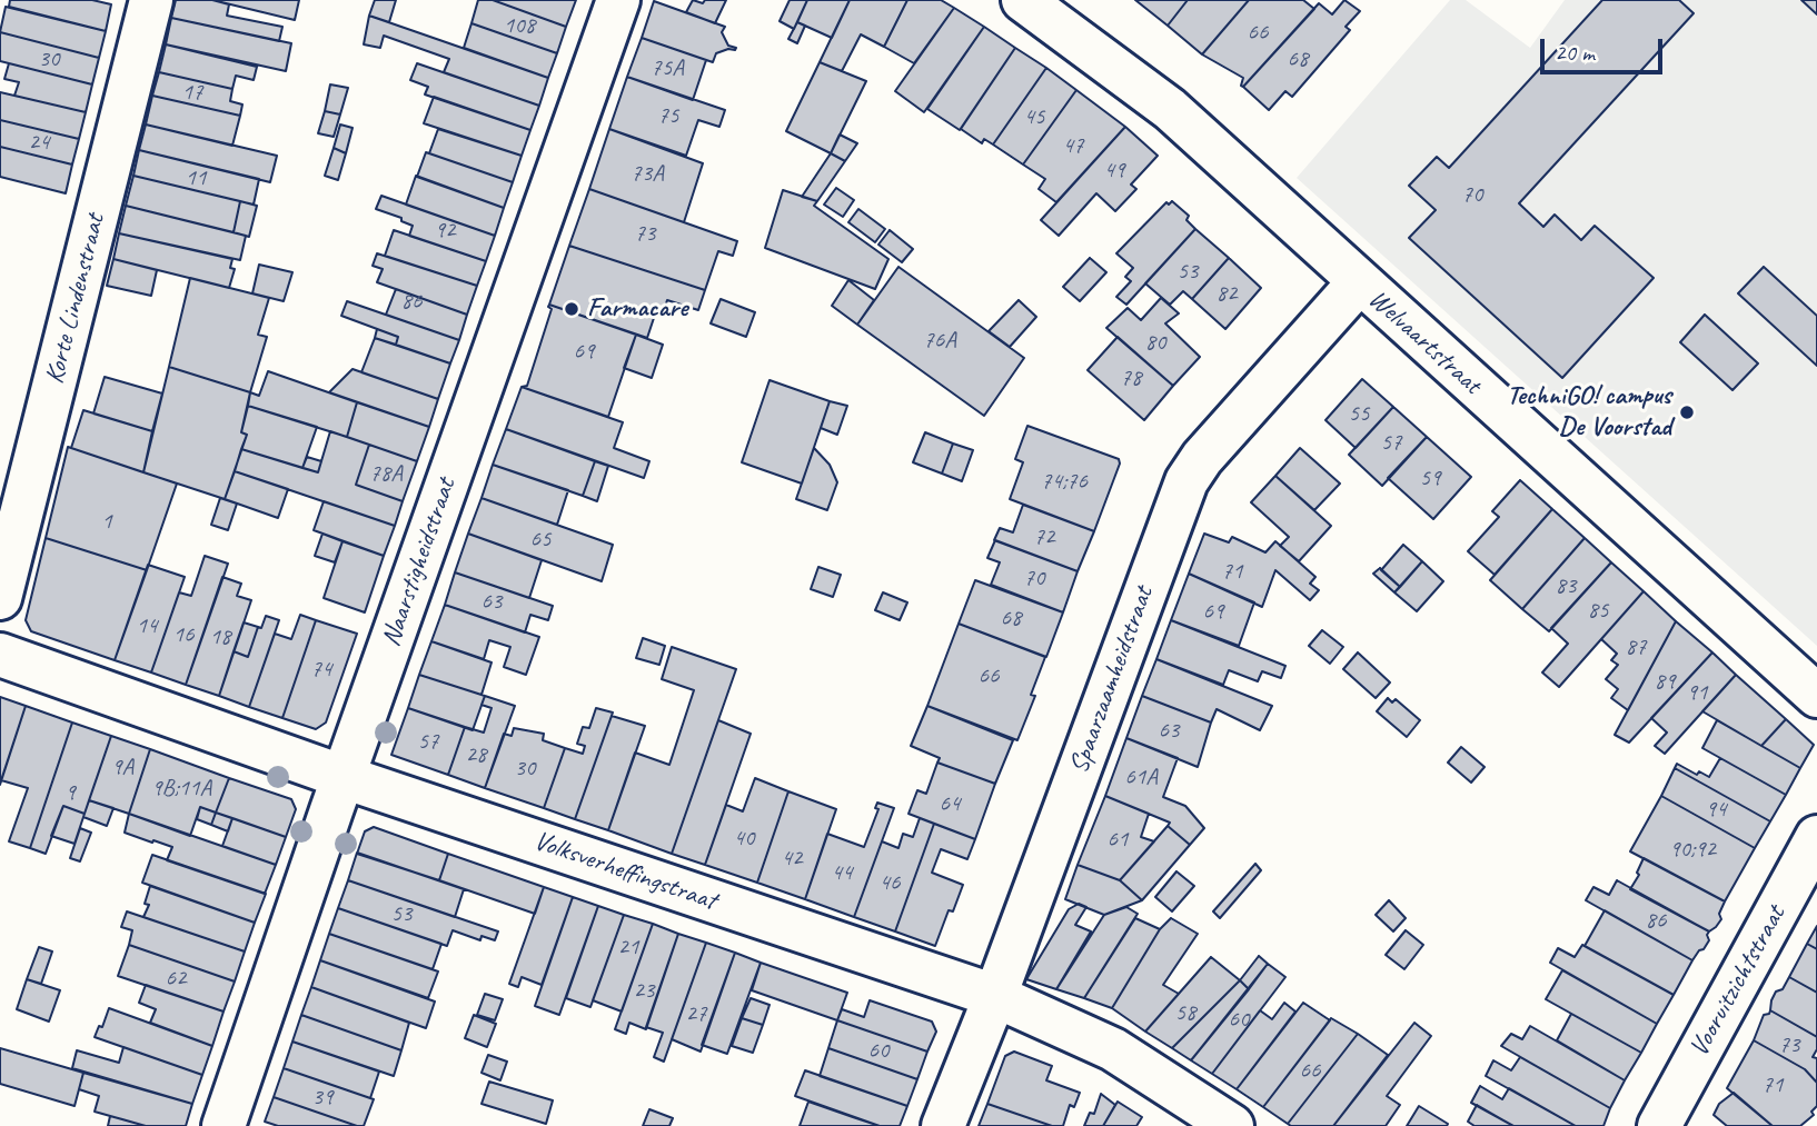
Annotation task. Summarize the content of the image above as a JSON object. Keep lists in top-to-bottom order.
{
  "streets": {
    "street": [
      "Korte Lindenstraat",
      "Welvaartstraat",
      "Naarstigheidstraat",
      "Spaarzaamheidstraat",
      "Volksverheffingstraat",
      "Vooruitzichtstraat"
    ]
  },
  "crossings": [
    ["Welvaartstraat", "Spaarzaamheidstraat"],
    ["Naarstigheidstraat", "Volksverheffingstraat"],
    ["Spaarzaamheidstraat", "Volksverheffingstraat"]
  ],
  "places": ["Farmacare", "TechniGO! campus De Voorstad"],
  "house_numbers": [
    "108",
    "66",
    "30",
    "68",
    "75A",
    "17",
    "75",
    "45",
    "24",
    "47",
    "49",
    "73A",
    "11",
    "70",
    "92",
    "73",
    "53",
    "82",
    "86",
    "76A",
    "80",
    "69",
    "78",
    "55",
    "57",
    "78A",
    "59",
    "74;76",
    "1",
    "72",
    "65",
    "71",
    "70",
    "83",
    "63",
    "85",
    "69",
    "68",
    "14",
    "16",
    "18",
    "87",
    "74",
    "66",
    "89",
    "91",
    "63",
    "57",
    "28",
    "9A",
    "30",
    "61A",
    "9B;11A",
    "9",
    "64",
    "94",
    "40",
    "61",
    "90;92",
    "42",
    "44",
    "46",
    "53",
    "86",
    "21",
    "62",
    "23",
    "58",
    "27",
    "60",
    "73",
    "60",
    "66",
    "71",
    "39"
  ],
  "scale_bar": "20 m"
}
